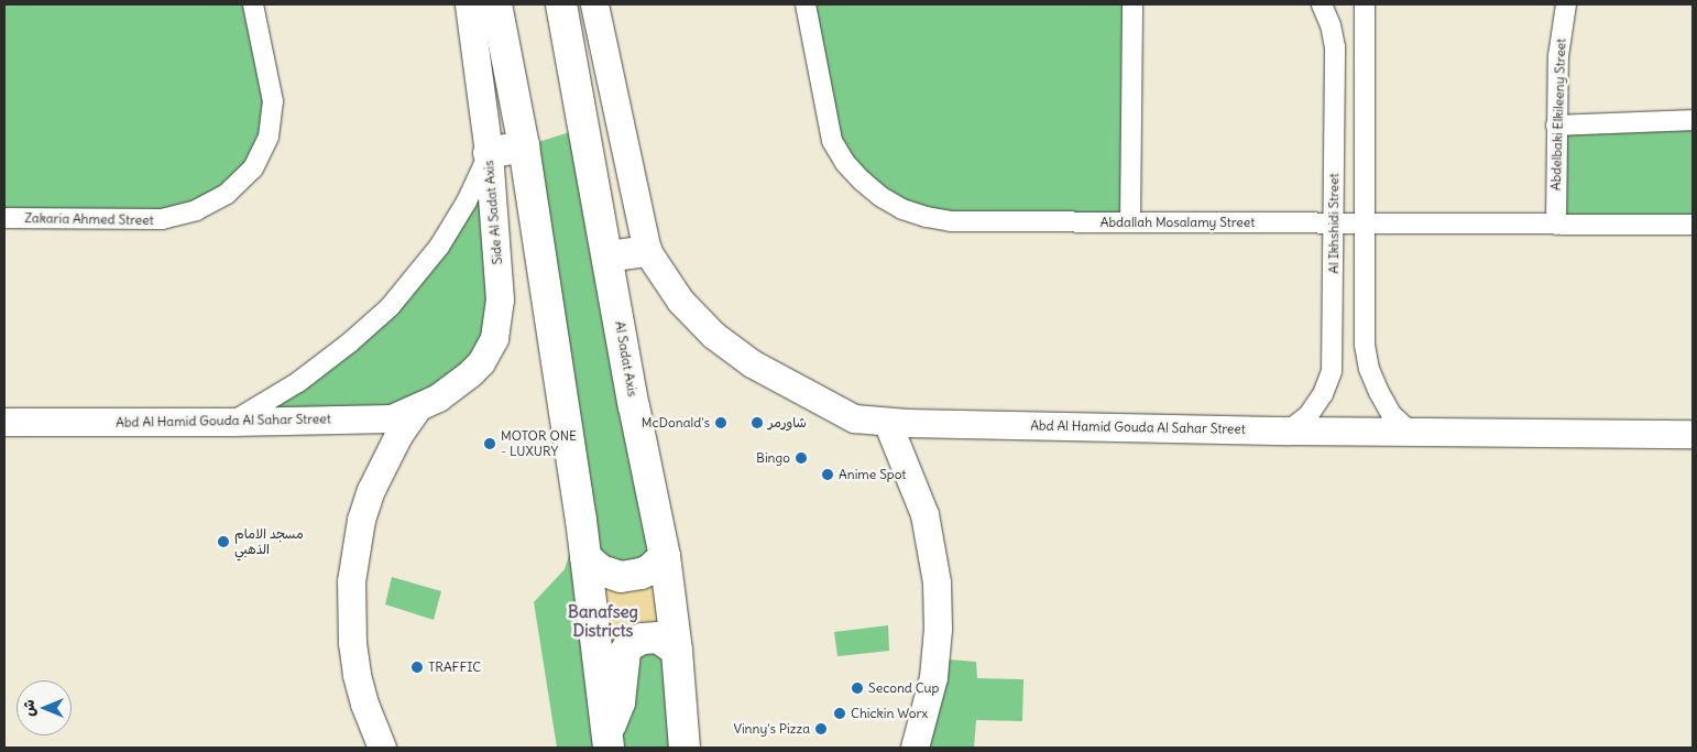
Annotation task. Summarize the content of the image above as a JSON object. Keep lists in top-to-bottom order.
{
  "streets": {
    "main road": ["Al Sadat Axis"],
    "street": [
      "Abdelbaki Elkileeny Street",
      "Side Al Sadat Axis",
      "Zakaria Ahmed Street",
      "Abdallah Mosalamy Street",
      "Al Ikhshidi Street",
      "Abd Al Hamid Gouda Al Sahar Street"
    ]
  },
  "crossings": [
    ["Abdelbaki Elkileeny Street", "Abdallah Mosalamy Street"],
    ["Side Al Sadat Axis", "Abd Al Hamid Gouda Al Sahar Street"],
    ["Abdallah Mosalamy Street", "Al Ikhshidi Street"],
    ["Al Ikhshidi Street", "Abd Al Hamid Gouda Al Sahar Street"]
  ],
  "districts": ["Banafseg Districts"],
  "places": [
    "McDonald's",
    "شاورمر",
    "MOTOR ONE - LUXURY",
    "Bingo",
    "Anime Spot",
    "مسجد الامام الذهبي",
    "TRAFFIC",
    "Second Cup",
    "Chickin Worx",
    "Vinny's Pizza"
  ],
  "north": "left"
}
